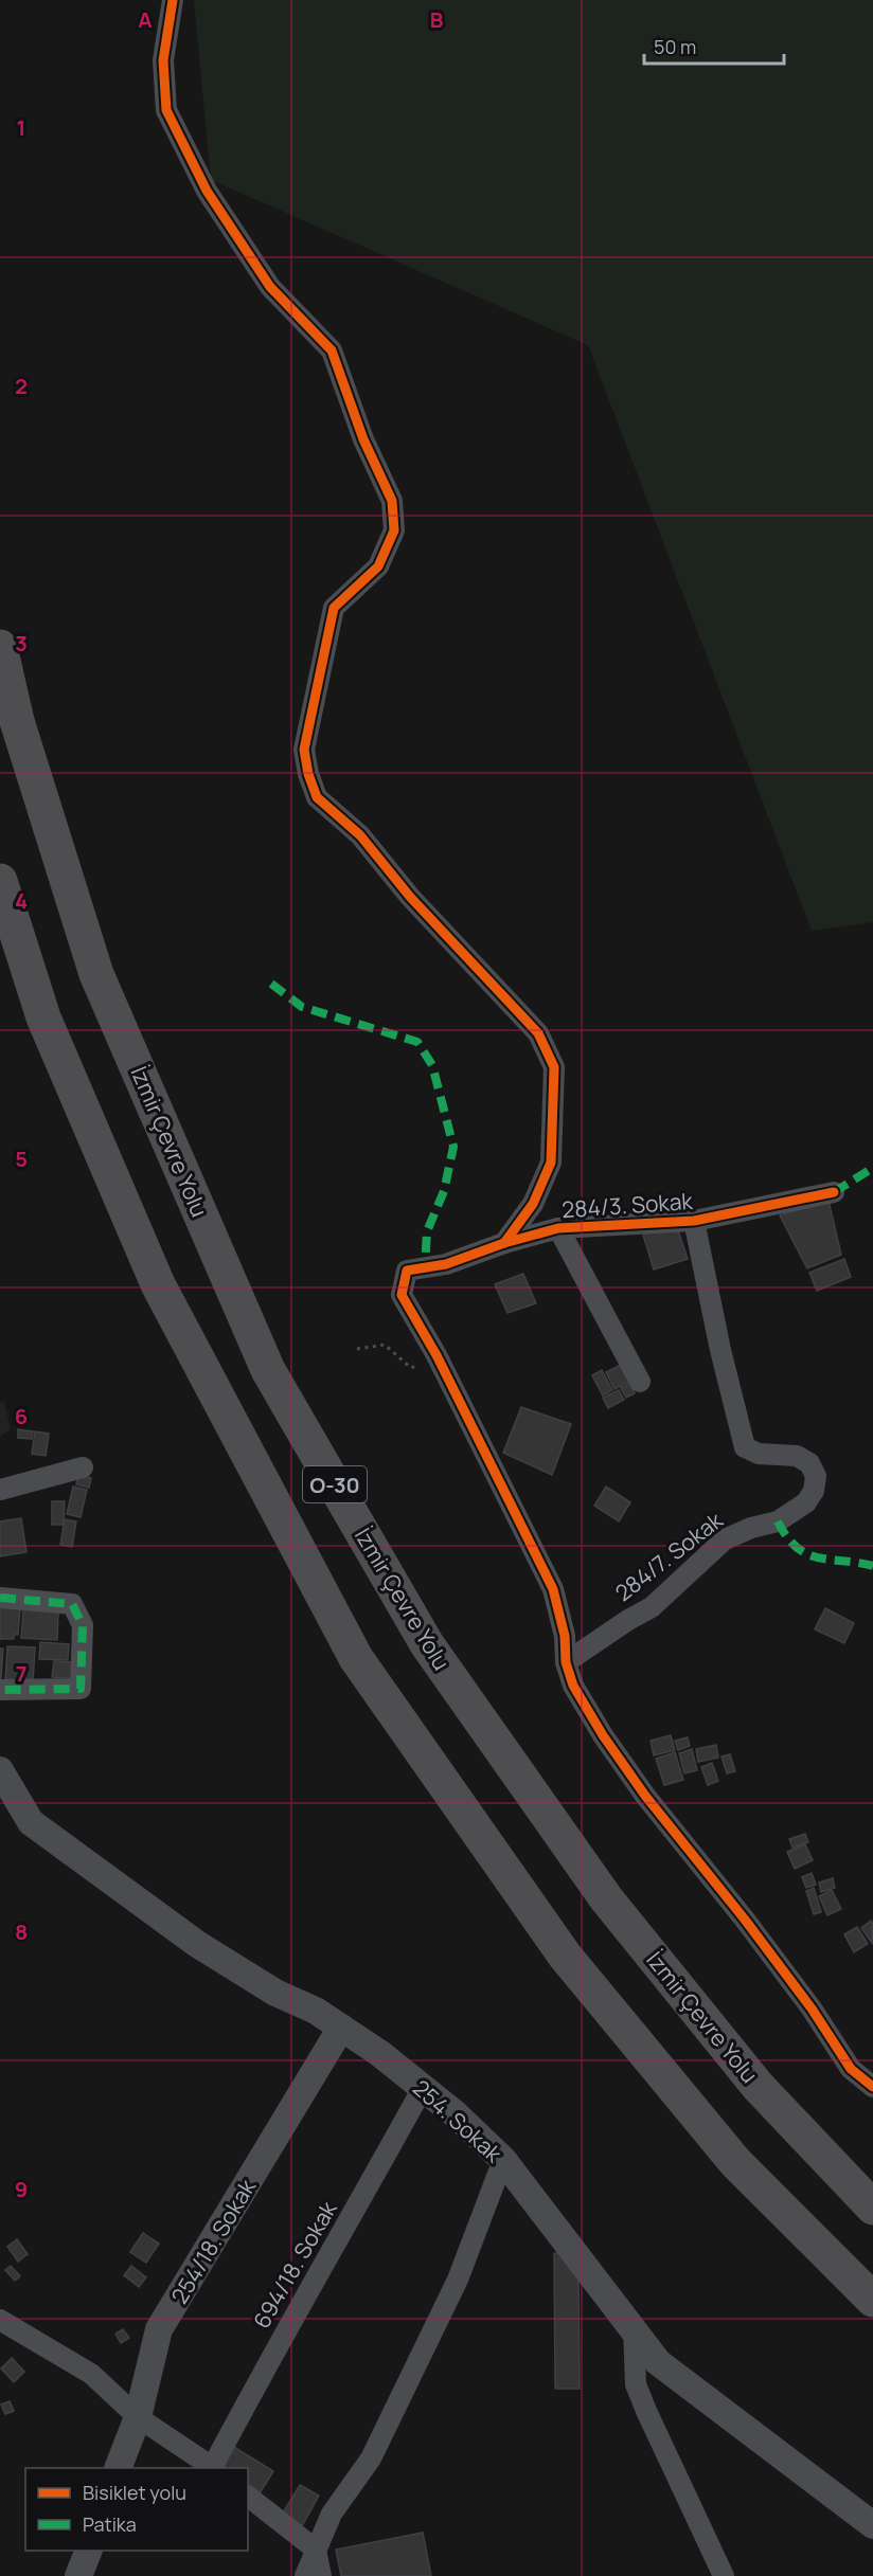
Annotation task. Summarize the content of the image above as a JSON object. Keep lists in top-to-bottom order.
{
  "streets": {
    "highway": ["İzmir Çevre Yolu", "O-30"],
    "street": [
      "284/3. Sokak",
      "284/7. Sokak",
      "254. Sokak",
      "254/18. Sokak",
      "694/18. Sokak"
    ]
  },
  "crossings": [
    ["284/3. Sokak", "284/7. Sokak"],
    ["254. Sokak", "254/18. Sokak"],
    ["254. Sokak", "694/18. Sokak"]
  ],
  "legend": ["Bisiklet yolu", "Patika"],
  "scale_bar": "50 m",
  "grid": {
    "columns": ["A", "B"],
    "rows": [
      "1",
      "2",
      "3",
      "4",
      "5",
      "6",
      "7",
      "8",
      "9"
    ]
  }
}
